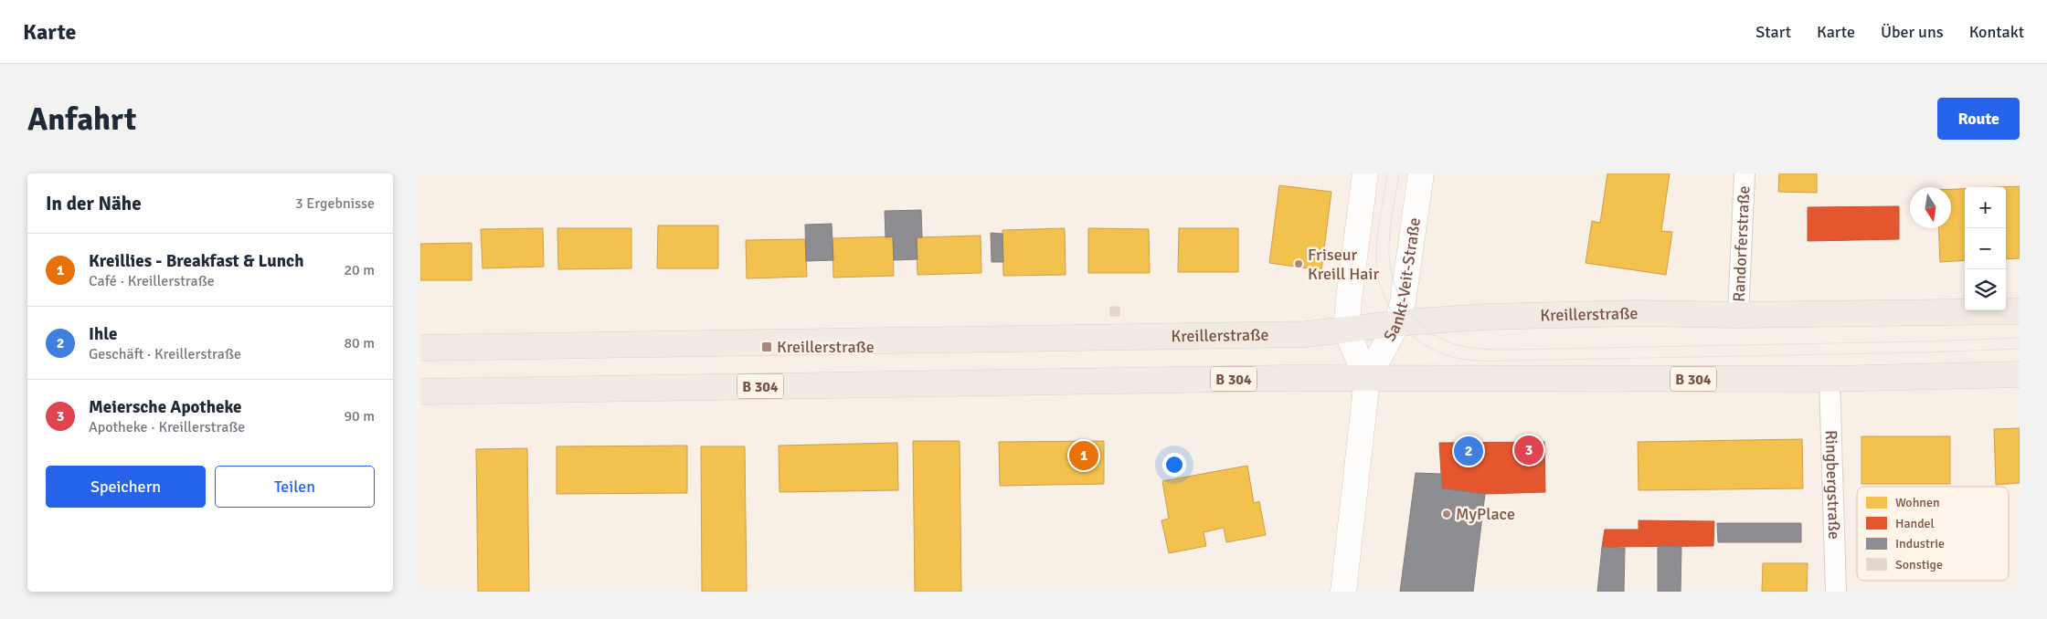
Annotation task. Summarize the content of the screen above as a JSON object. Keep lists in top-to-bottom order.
{
  "streets": {
    "main road": ["Kreillerstraße", "B 304"],
    "street": ["Randorferstraße", "Sankt-Veit-Straße", "Ringbergstraße"]
  },
  "crossings": [
    ["Randorferstraße", "Kreillerstraße"],
    ["Sankt-Veit-Straße", "Kreillerstraße"],
    ["Sankt-Veit-Straße", "B 304"],
    ["B 304", "Ringbergstraße"]
  ],
  "places": {
    "other": ["Friseur Kreill Hair", "MyPlace"],
    "transit": ["Kreillerstraße"]
  },
  "legend": [
    "Wohnen",
    "Handel",
    "Industrie",
    "Sonstige"
  ],
  "north": "bottom",
  "page": {
    "header": "Karte",
    "nav": [
      "Start",
      "Karte",
      "Über uns",
      "Kontakt"
    ],
    "buttons": [
      "Route",
      ["Speichern", "Teilen"]
    ],
    "title": "Anfahrt",
    "heading": ["In der Nähe", "3 Ergebnisse"],
    "map_buttons": ["+", "−"],
    "list": [
      {
        "mark": "1",
        "name": "Kreillies - Breakfast & Lunch",
        "note": "Café · Kreillerstraße",
        "value": "20 m"
      },
      {
        "mark": "2",
        "name": "Ihle",
        "note": "Geschäft · Kreillerstraße",
        "value": "80 m"
      },
      {
        "mark": "3",
        "name": "Meiersche Apotheke",
        "note": "Apotheke · Kreillerstraße",
        "value": "90 m"
      }
    ],
    "pins": ["3", "2", "1"]
  }
}
